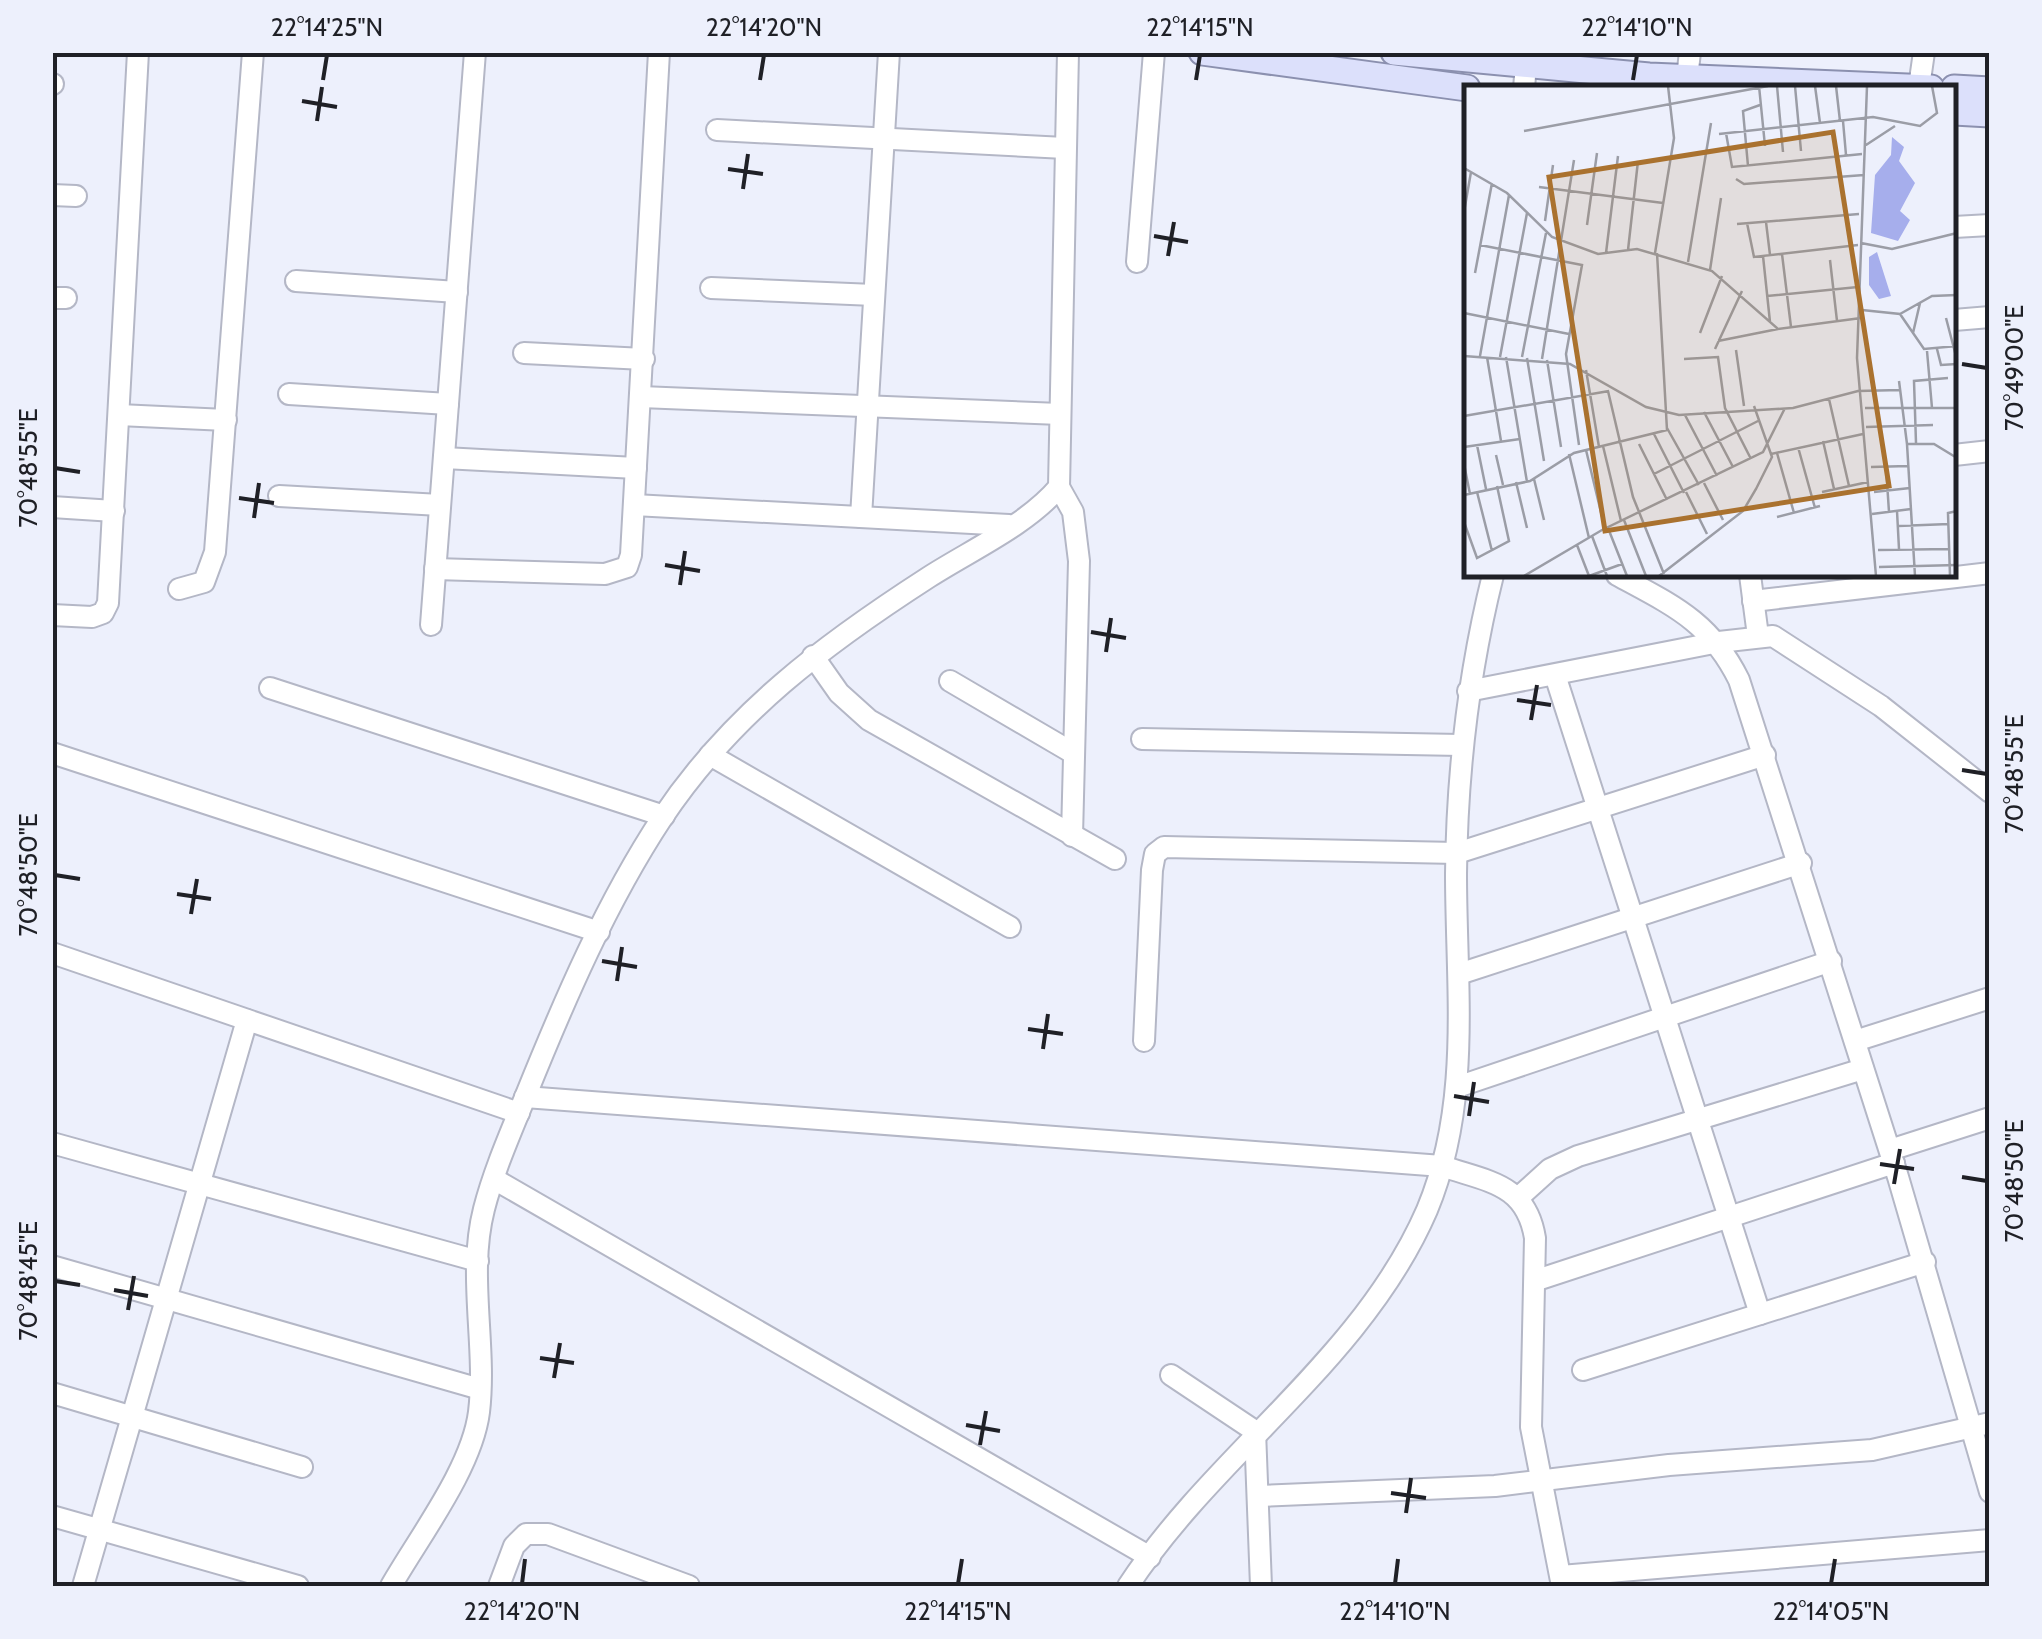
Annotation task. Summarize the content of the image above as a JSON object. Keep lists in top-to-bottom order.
{
  "coordinates": [
    "22°14'25\"N",
    "22°14'20\"N",
    "22°14'15\"N",
    "22°14'10\"N",
    "70°49'00\"E",
    "70°48'55\"E",
    "70°48'50\"E",
    "70°48'45\"E",
    "22°14'05\"N"
  ]
}
